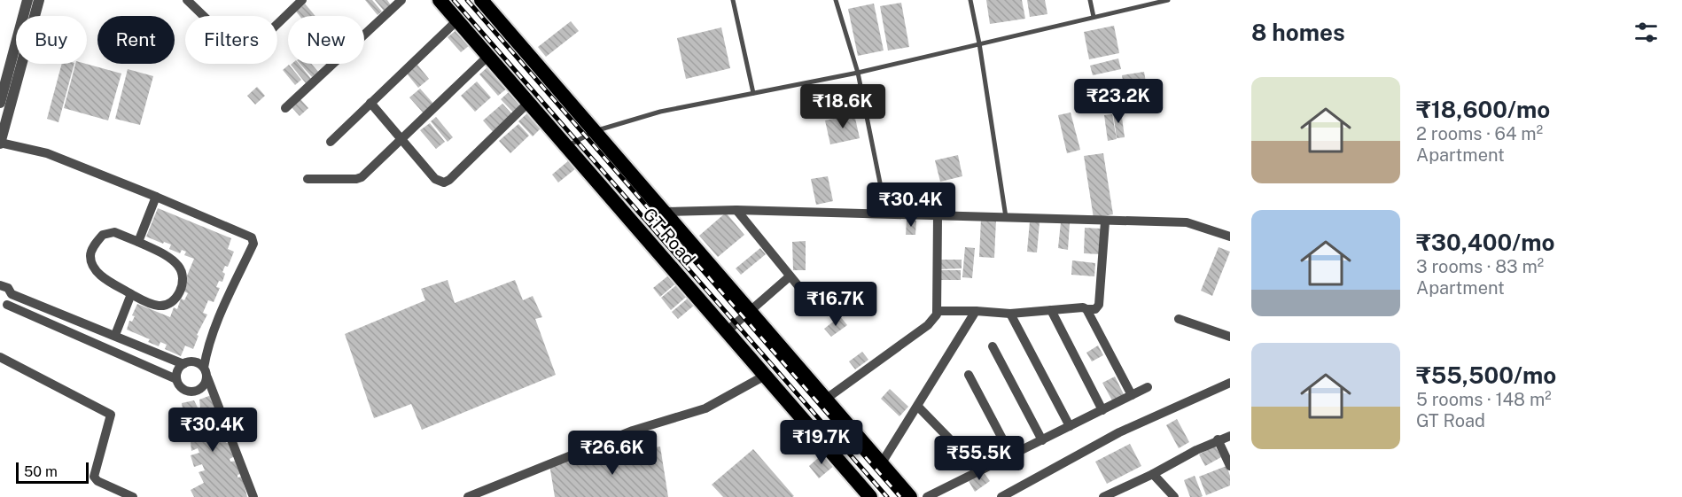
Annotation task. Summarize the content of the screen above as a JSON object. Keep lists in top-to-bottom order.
{
  "streets": {
    "highway": ["GT Road"]
  },
  "scale_bar": "50 m",
  "page": {
    "heading": "8 homes",
    "chip": [
      "Buy",
      "Rent",
      "Filters",
      "New"
    ],
    "list": [
      {
        "name": "₹18,600/mo",
        "note": "2 rooms · 64 m² · Apartment"
      },
      {
        "name": "₹30,400/mo",
        "note": "3 rooms · 83 m² · Apartment"
      },
      {
        "name": "₹55,500/mo",
        "note": "5 rooms · 148 m² · GT Road"
      }
    ],
    "price": [
      "₹23.2K",
      "₹18.6K",
      "₹30.4K",
      "₹16.7K",
      "₹30.4K",
      "₹19.7K",
      "₹26.6K",
      "₹55.5K"
    ],
    "scale": "50 m"
  }
}
